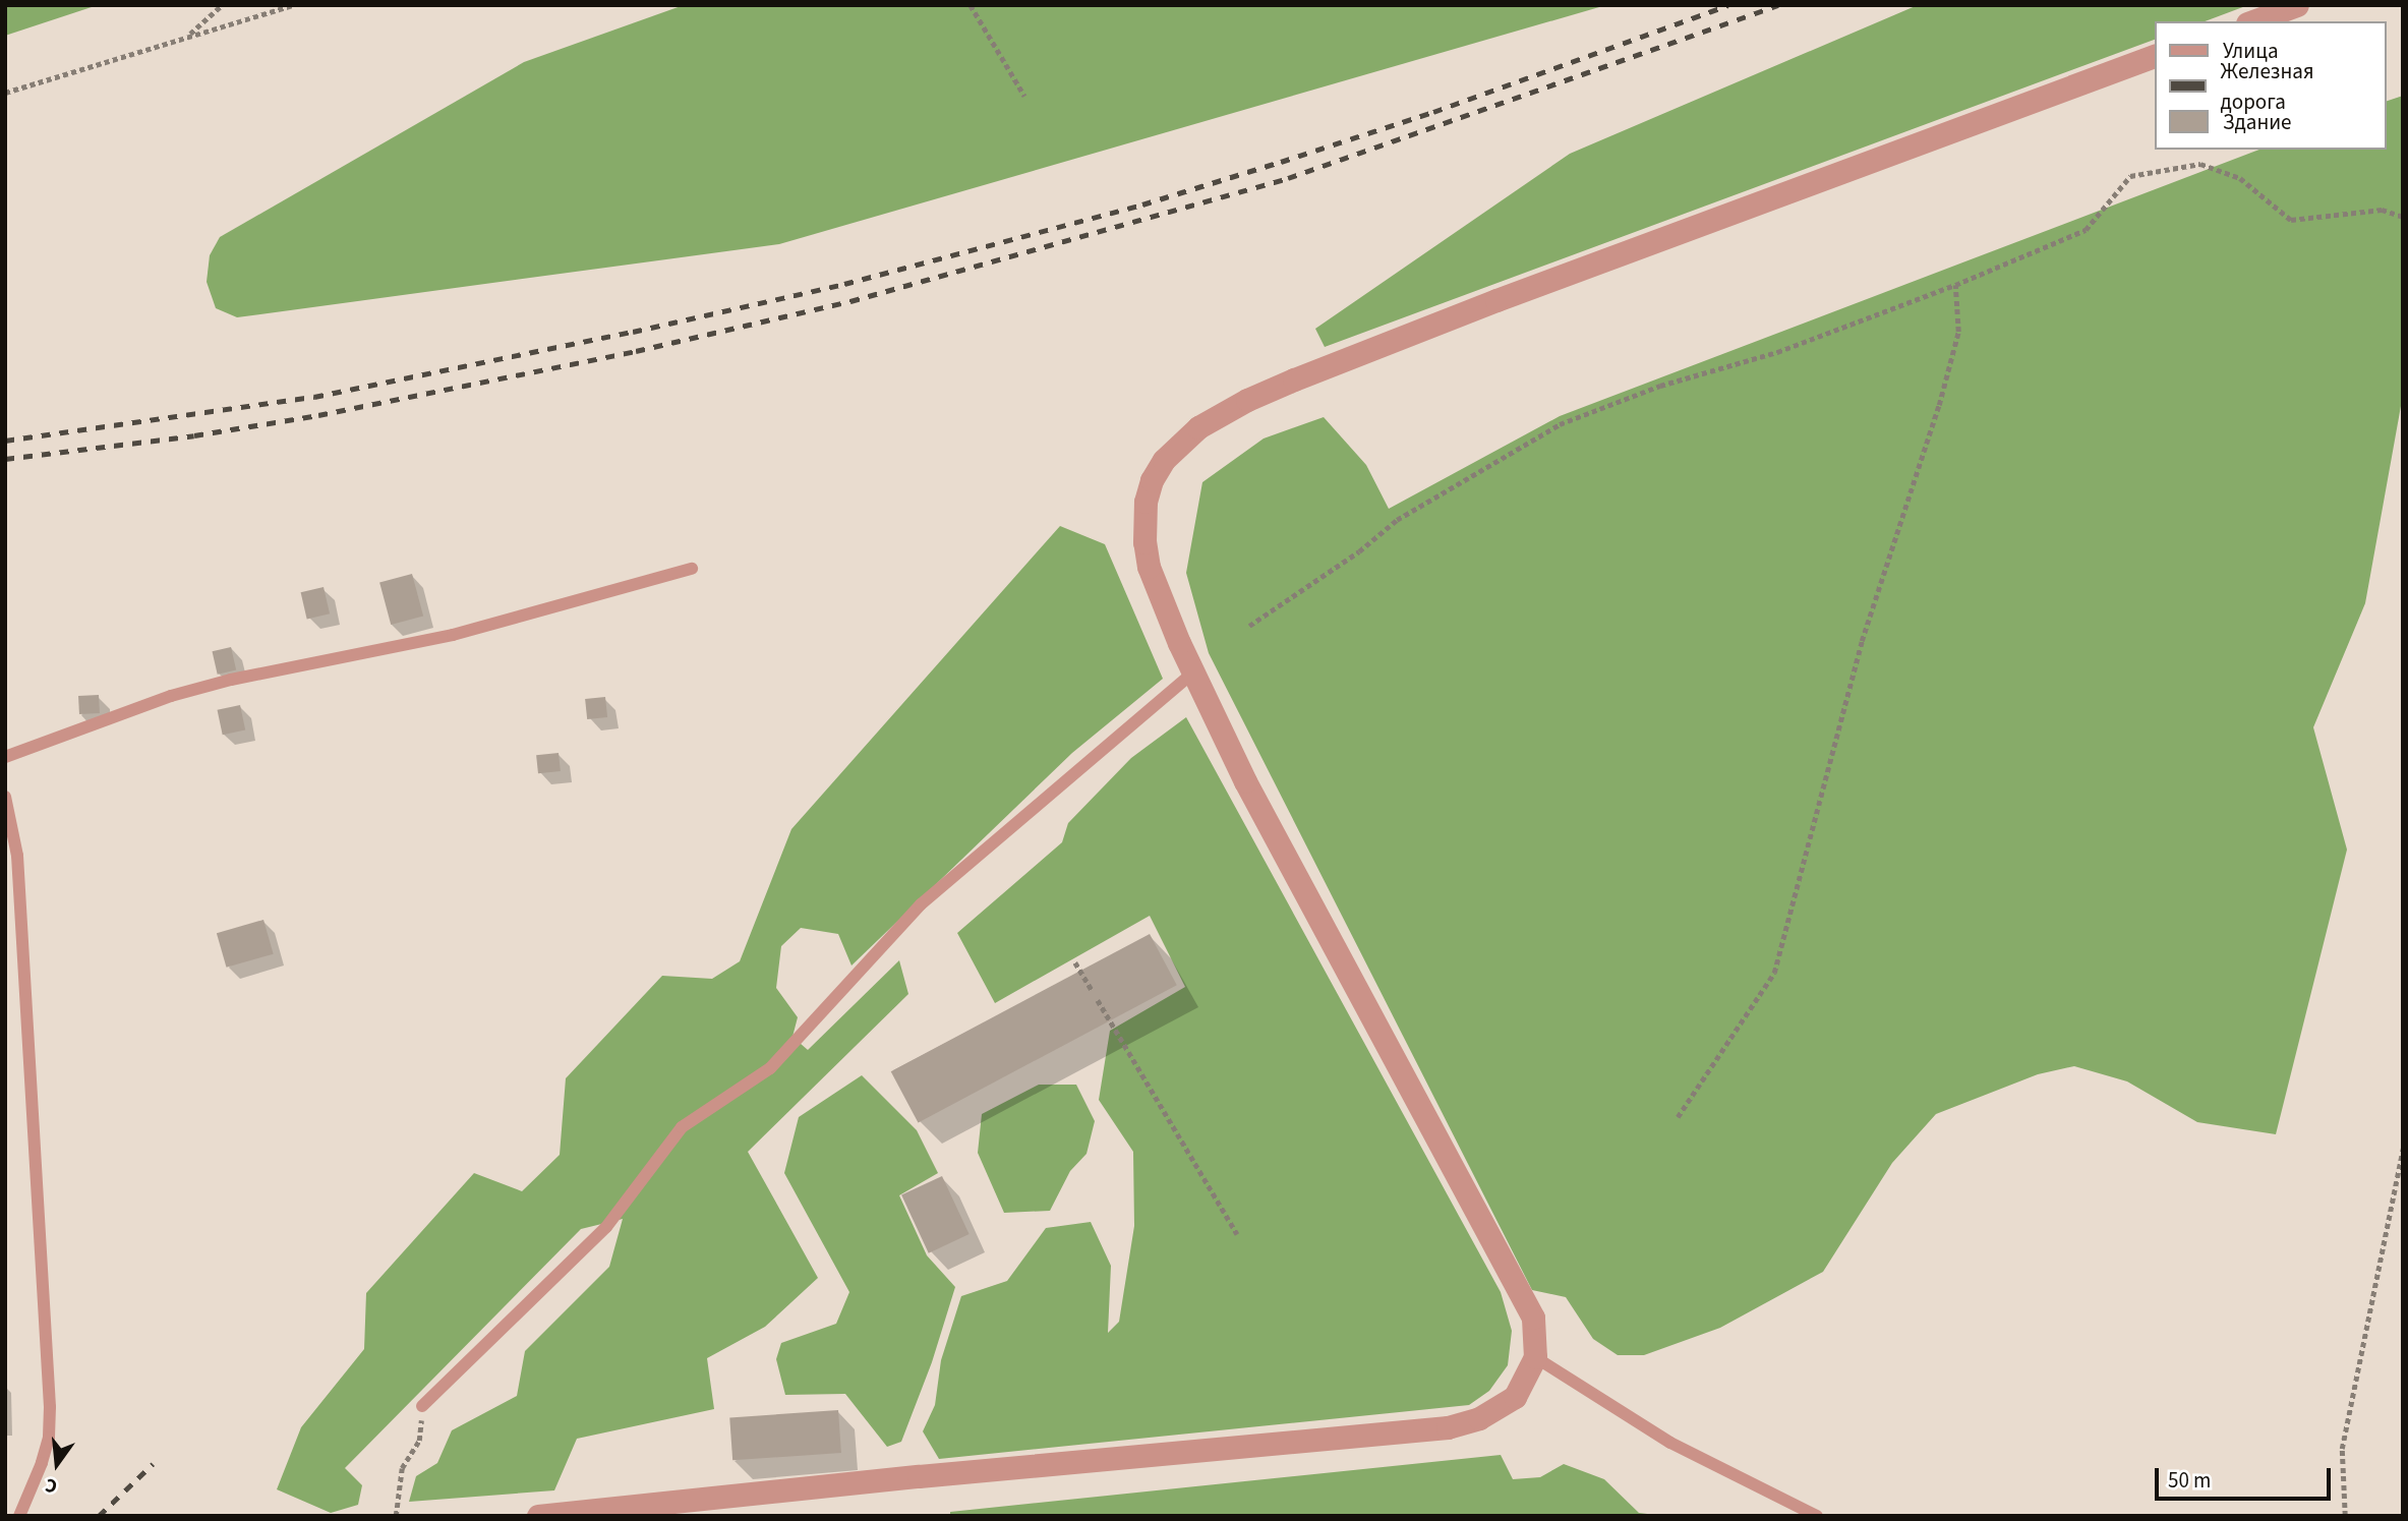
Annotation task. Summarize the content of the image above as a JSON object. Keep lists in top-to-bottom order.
{
  "legend": ["Улица", "Железная дорога", "Здание"],
  "scale_bar": "50 m",
  "north": "bottom"
}
